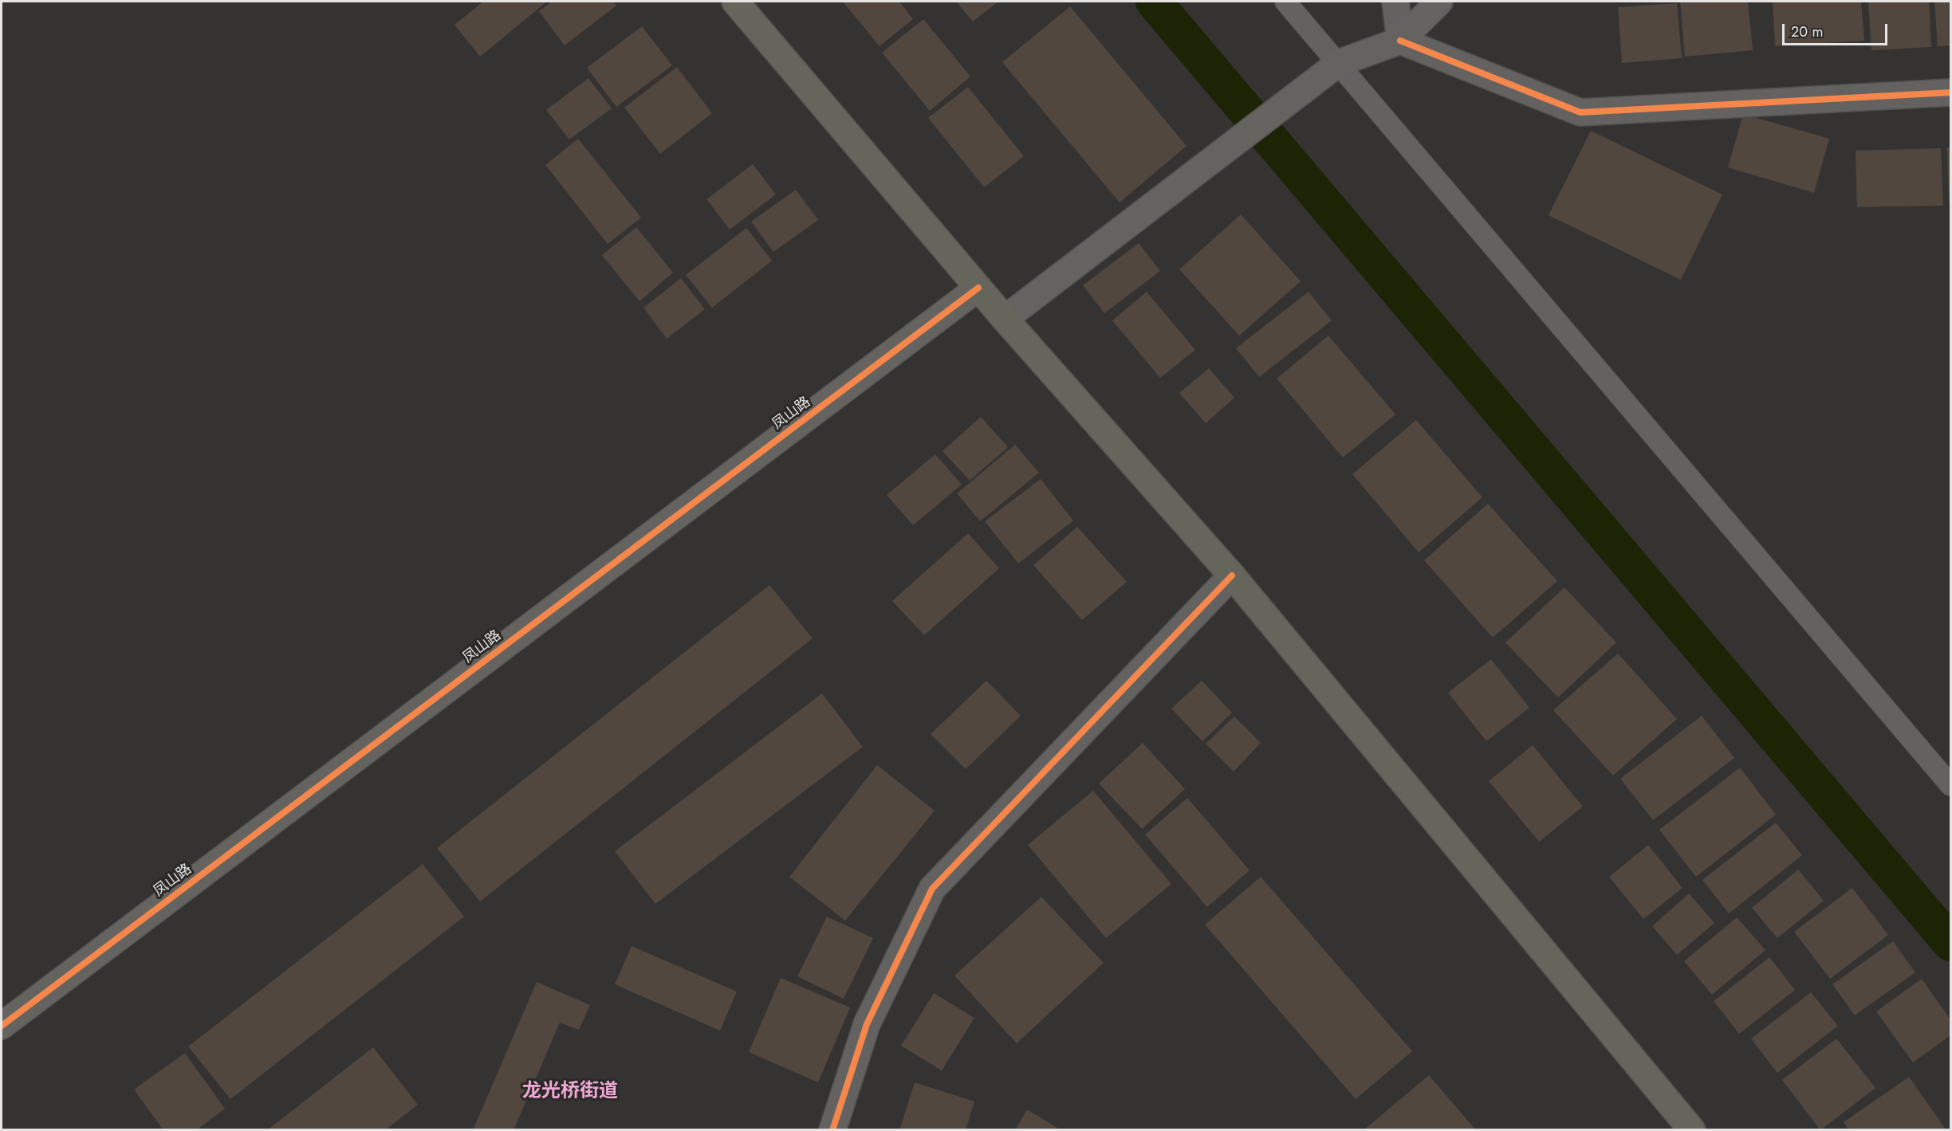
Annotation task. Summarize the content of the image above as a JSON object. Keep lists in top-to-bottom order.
{
  "streets": {
    "street": ["凤山路"]
  },
  "districts": ["龙光桥街道"],
  "scale_bar": "20 m"
}
